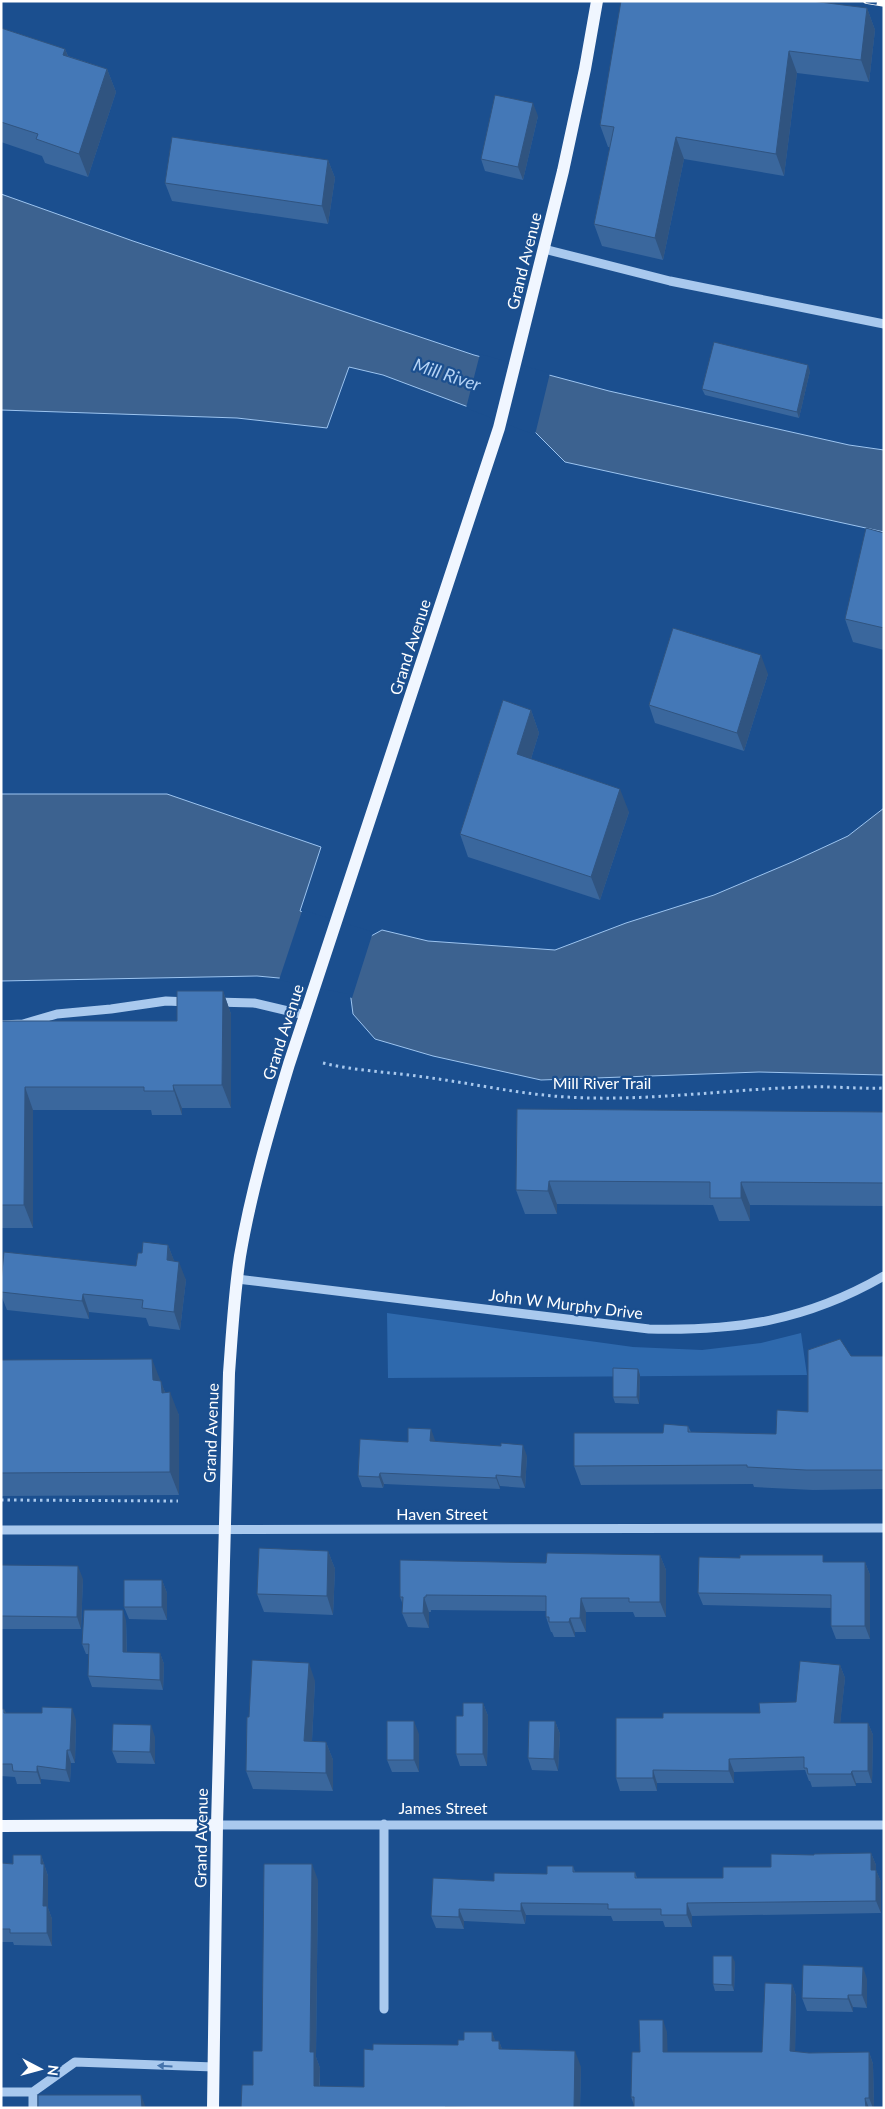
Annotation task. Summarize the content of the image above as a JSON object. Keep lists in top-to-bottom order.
{
  "streets": {
    "main road": ["Grand Avenue", "James Street"],
    "street": ["John W Murphy Drive", "Haven Street"],
    "path": ["Mill River Trail"]
  },
  "crossings": [
    ["Grand Avenue", "John W Murphy Drive"],
    ["Grand Avenue", "Haven Street"],
    ["Grand Avenue", "James Street"]
  ],
  "water": ["Mill River"],
  "north": "right"
}
